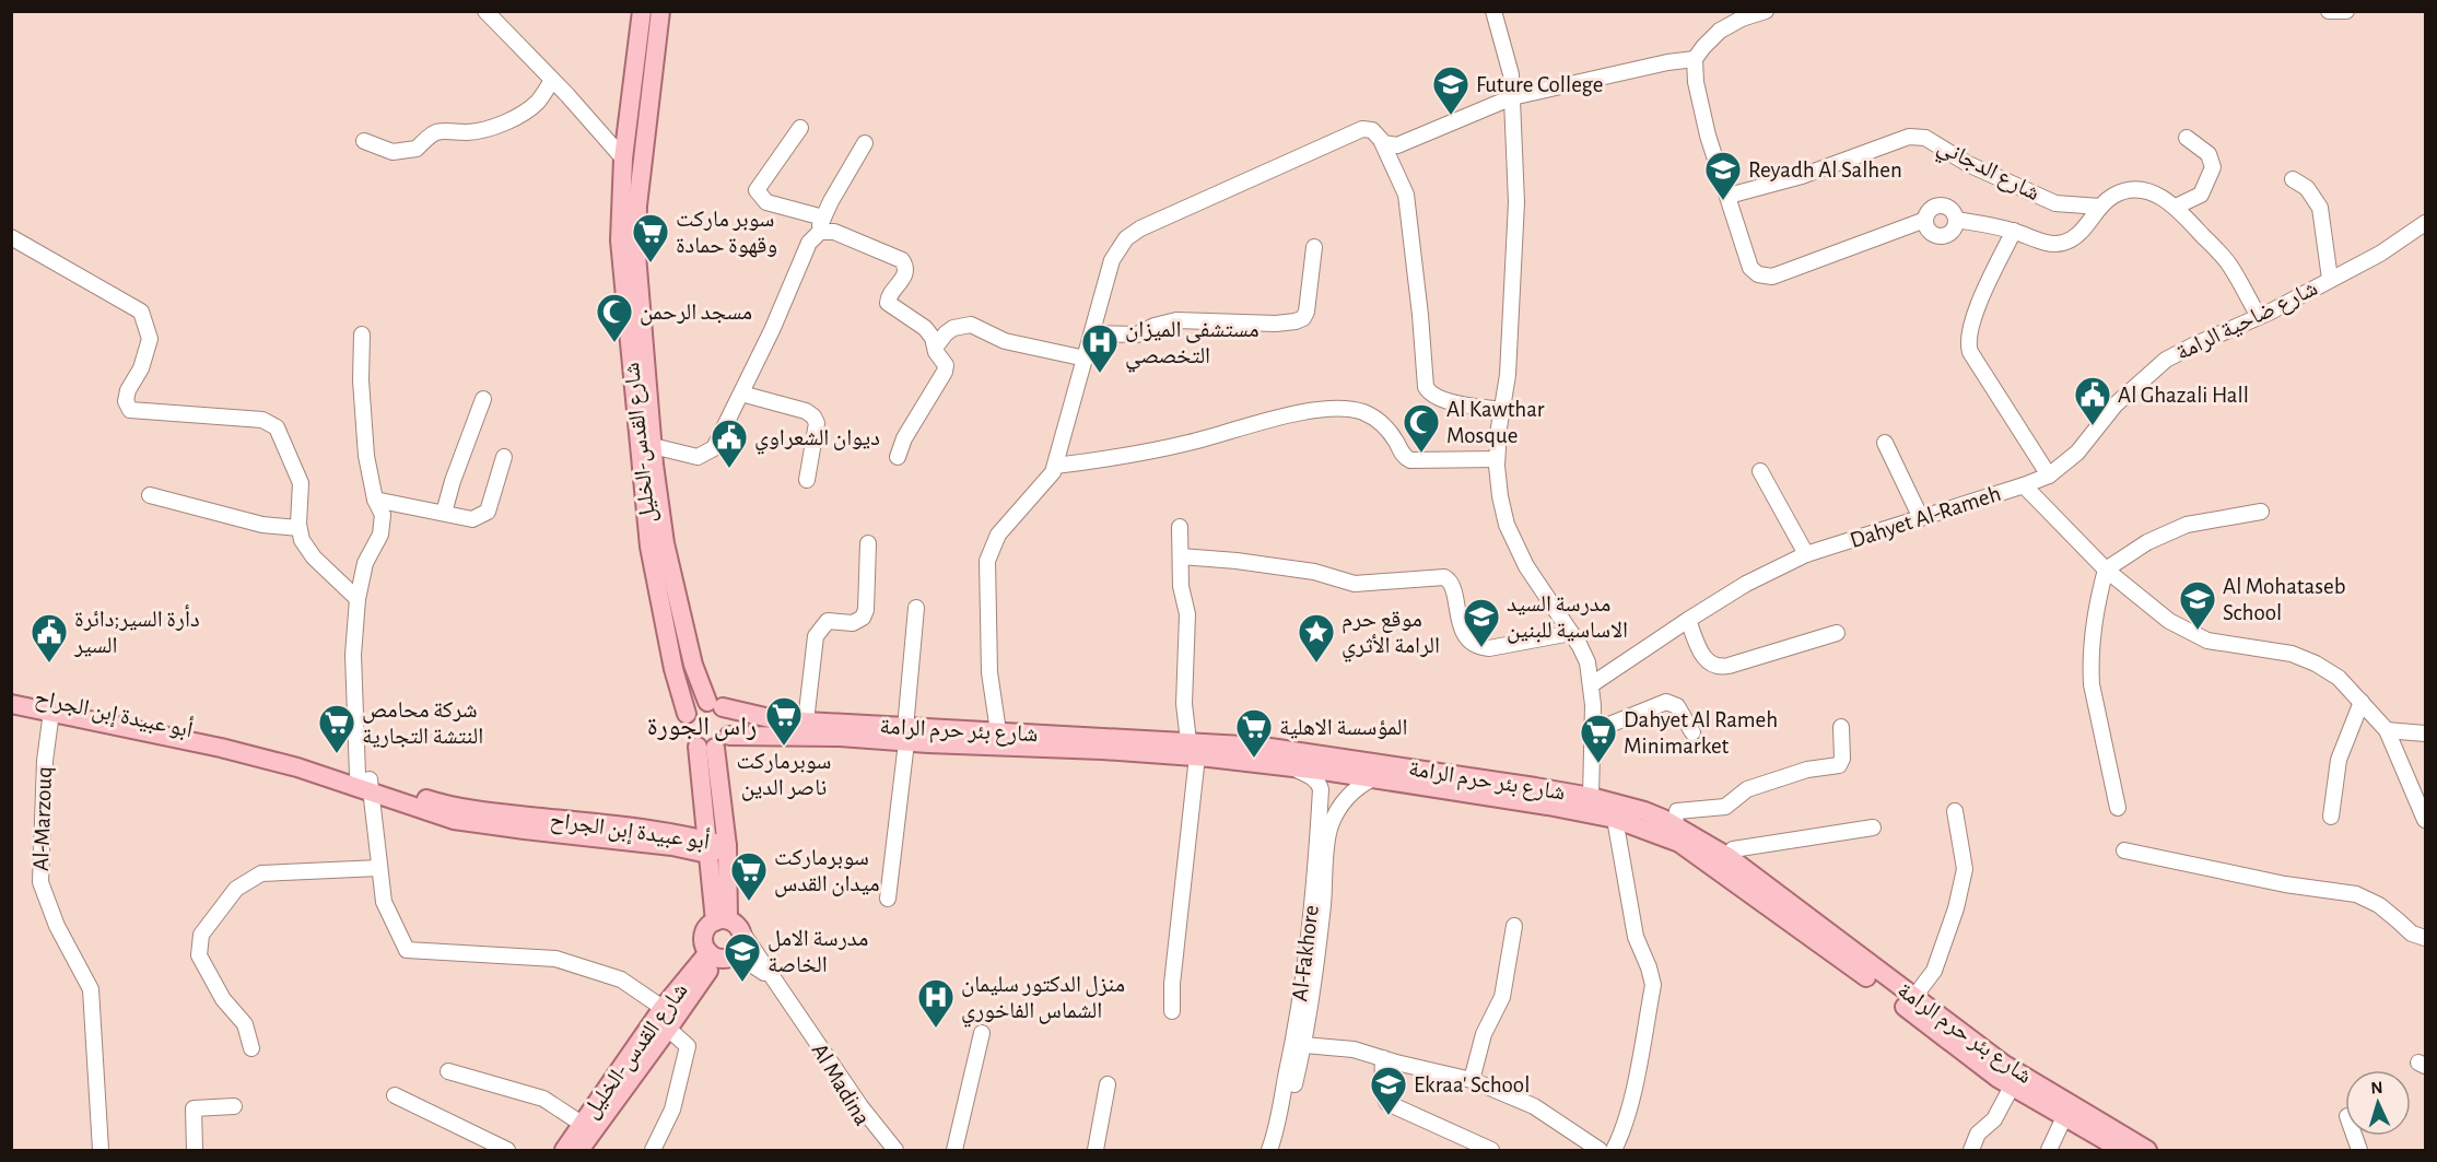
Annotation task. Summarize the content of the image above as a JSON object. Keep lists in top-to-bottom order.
{
  "streets": {
    "main road": ["شارع القدس-الخليل", "أبو عبيدة إبن الجراح", "شارع بئر حرم الرامة"],
    "street": [
      "شارع الدجاني",
      "شارع ضاحية الرامة",
      "Dahyet Al-Rameh",
      "Al-Marzouq",
      "Al-Fakhore",
      "Al Madina"
    ]
  },
  "crossings": [
    ["شارع ضاحية الرامة", "Dahyet Al-Rameh"],
    ["شارع القدس-الخليل", "أبو عبيدة إبن الجراح"],
    ["شارع القدس-الخليل", "شارع بئر حرم الرامة"],
    ["أبو عبيدة إبن الجراح", "Al-Marzouq"],
    ["شارع بئر حرم الرامة", "Al-Fakhore"]
  ],
  "districts": ["راس الجورة"],
  "places": {
    "school or university": [
      "Future College",
      "Reyadh Al Salhen",
      "Al Mohataseb School",
      "مدرسة السيد الاساسية للبنين",
      "مدرسة الامل الخاصة",
      "Ekraa' School"
    ],
    "supermarket": [
      "سوبر ماركت وقهوة حمادة",
      "سوبرماركت ناصر الدين",
      "شركة محامص النتشة التجارية",
      "المؤسسة الاهلية",
      "Dahyet Al Rameh Minimarket",
      "سوبرماركت ميدان القدس"
    ],
    "mosque": ["مسجد الرحمن", "Al Kawthar Mosque"],
    "hospital": ["مستشفى الميزان التخصصي", "منزل الدكتور سليمان الشماس الفاخوري"],
    "public building": ["Al Ghazali Hall", "ديوان الشعراوي", "دأرة السير;دائرة السير"],
    "place": ["موقع حرم الرامة الأثري"]
  },
  "north": "top"
}
